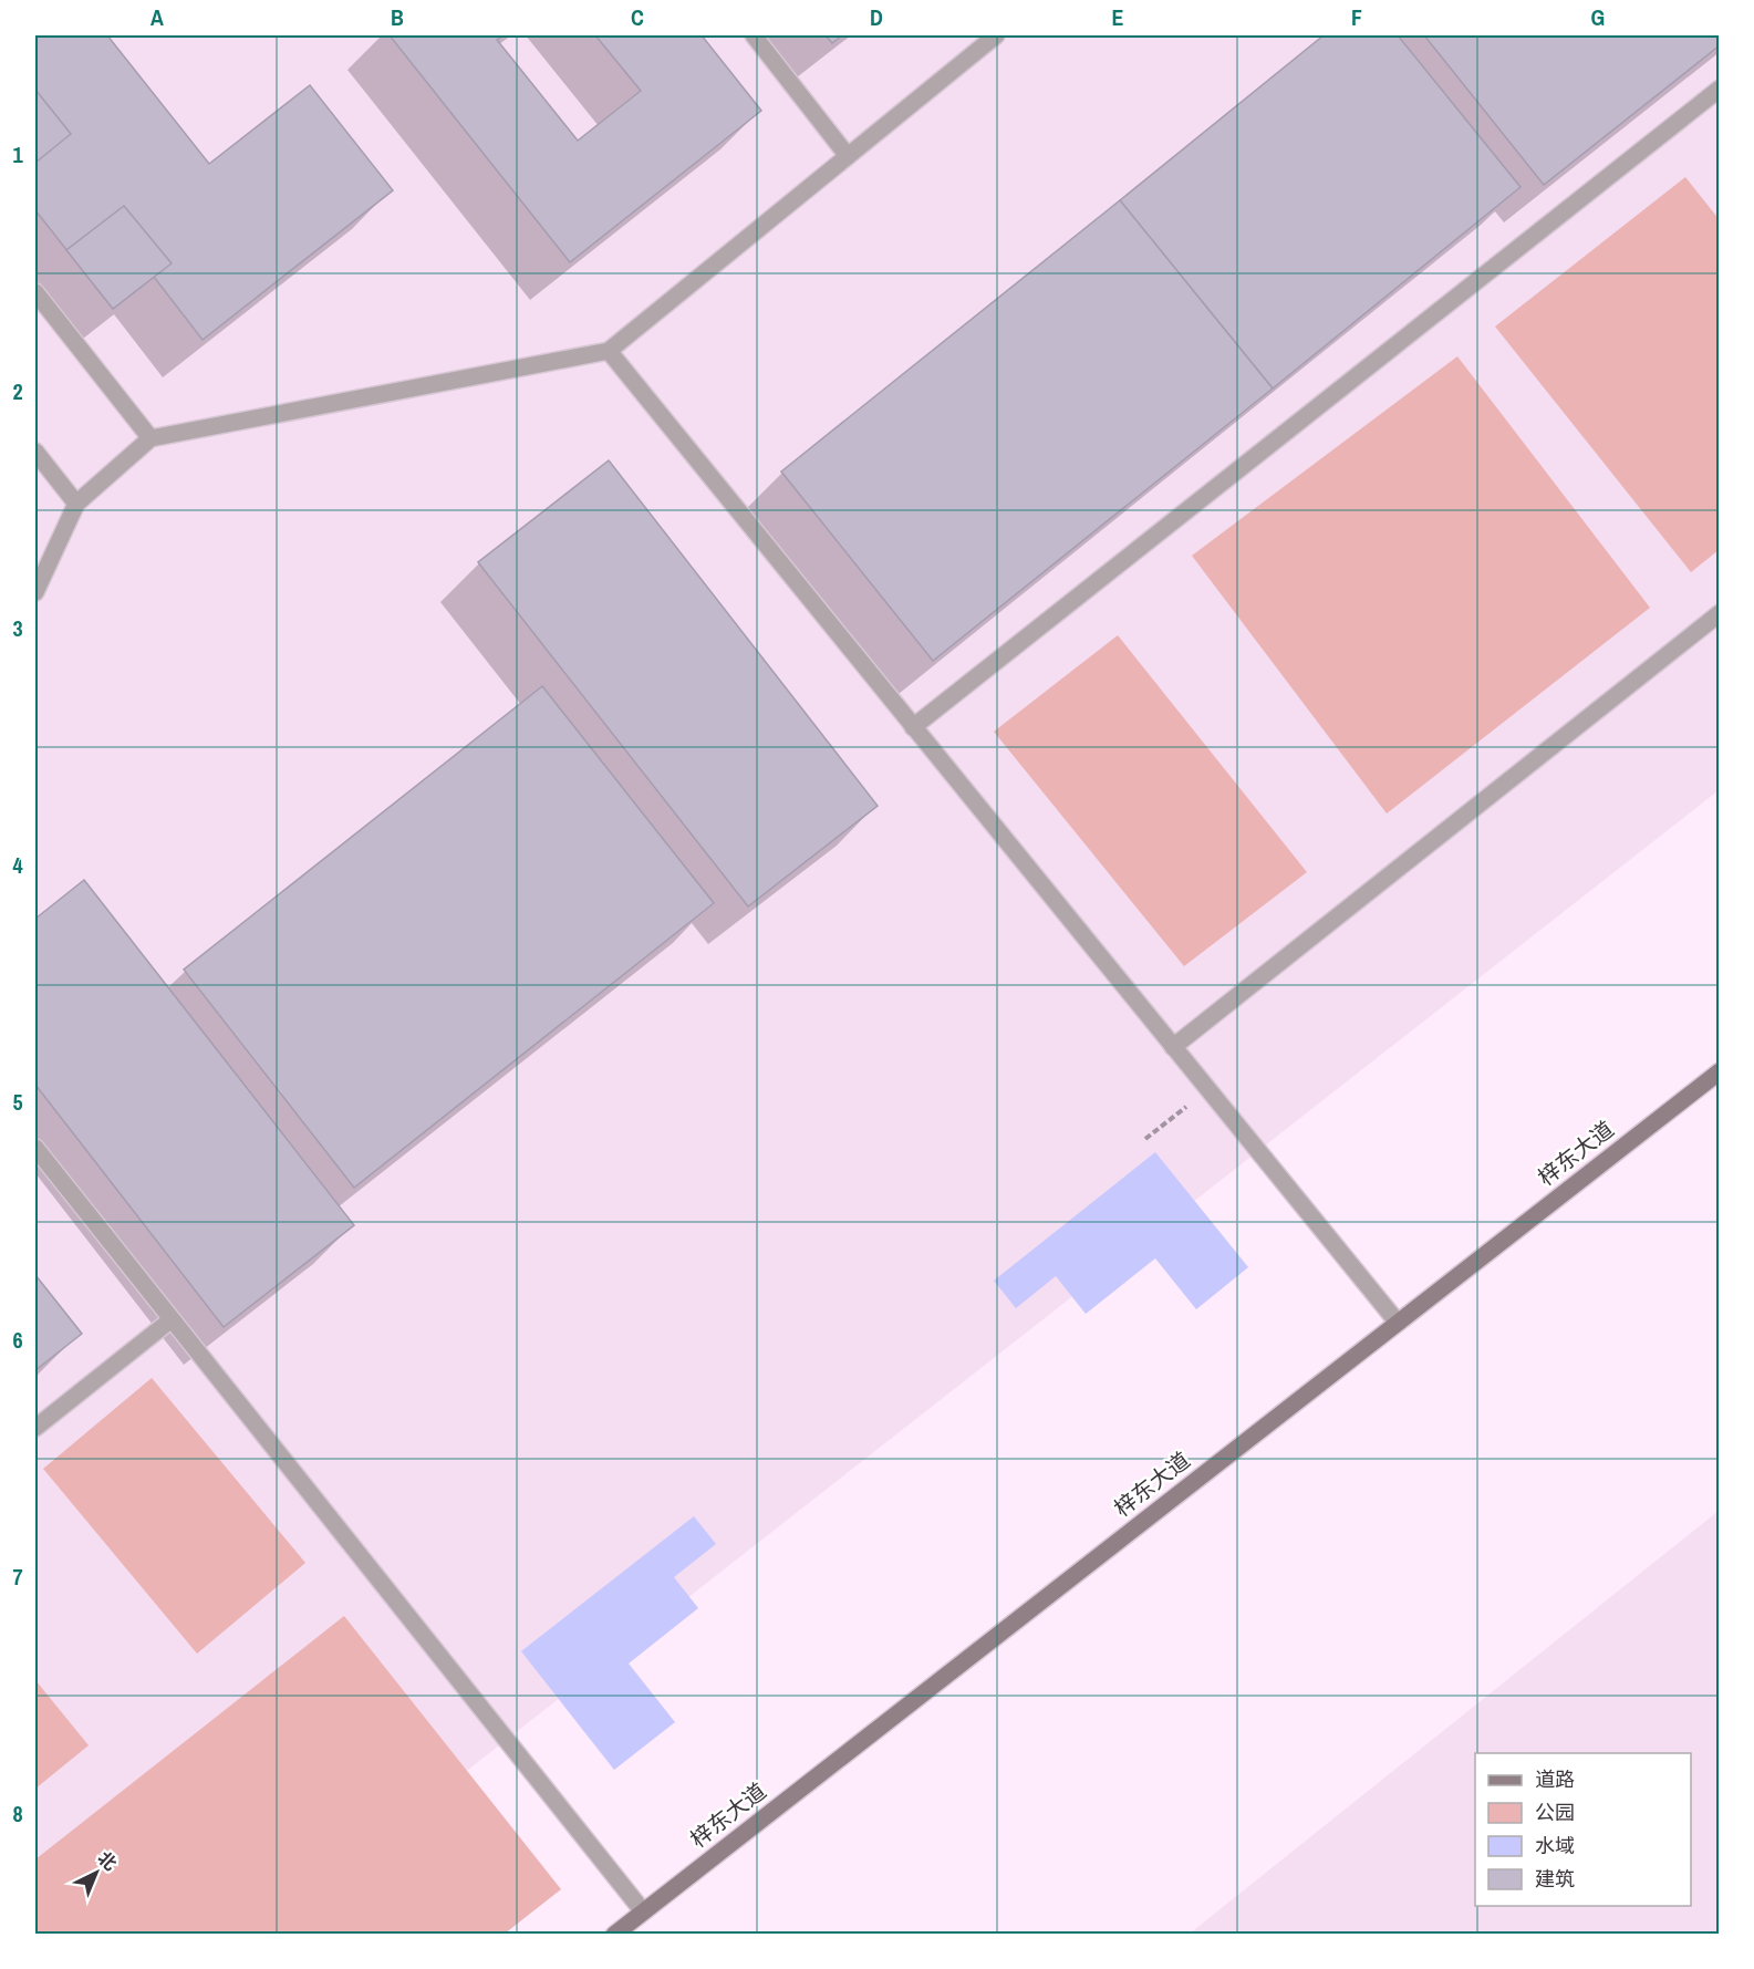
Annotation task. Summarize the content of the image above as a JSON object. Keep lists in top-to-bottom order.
{
  "streets": {
    "main road": ["梓东大道"]
  },
  "legend": [
    "道路",
    "公园",
    "水域",
    "建筑"
  ],
  "north": "top right",
  "grid": {
    "columns": [
      "A",
      "B",
      "C",
      "D",
      "E",
      "F",
      "G"
    ],
    "rows": [
      "1",
      "2",
      "3",
      "4",
      "5",
      "6",
      "7",
      "8"
    ]
  }
}
